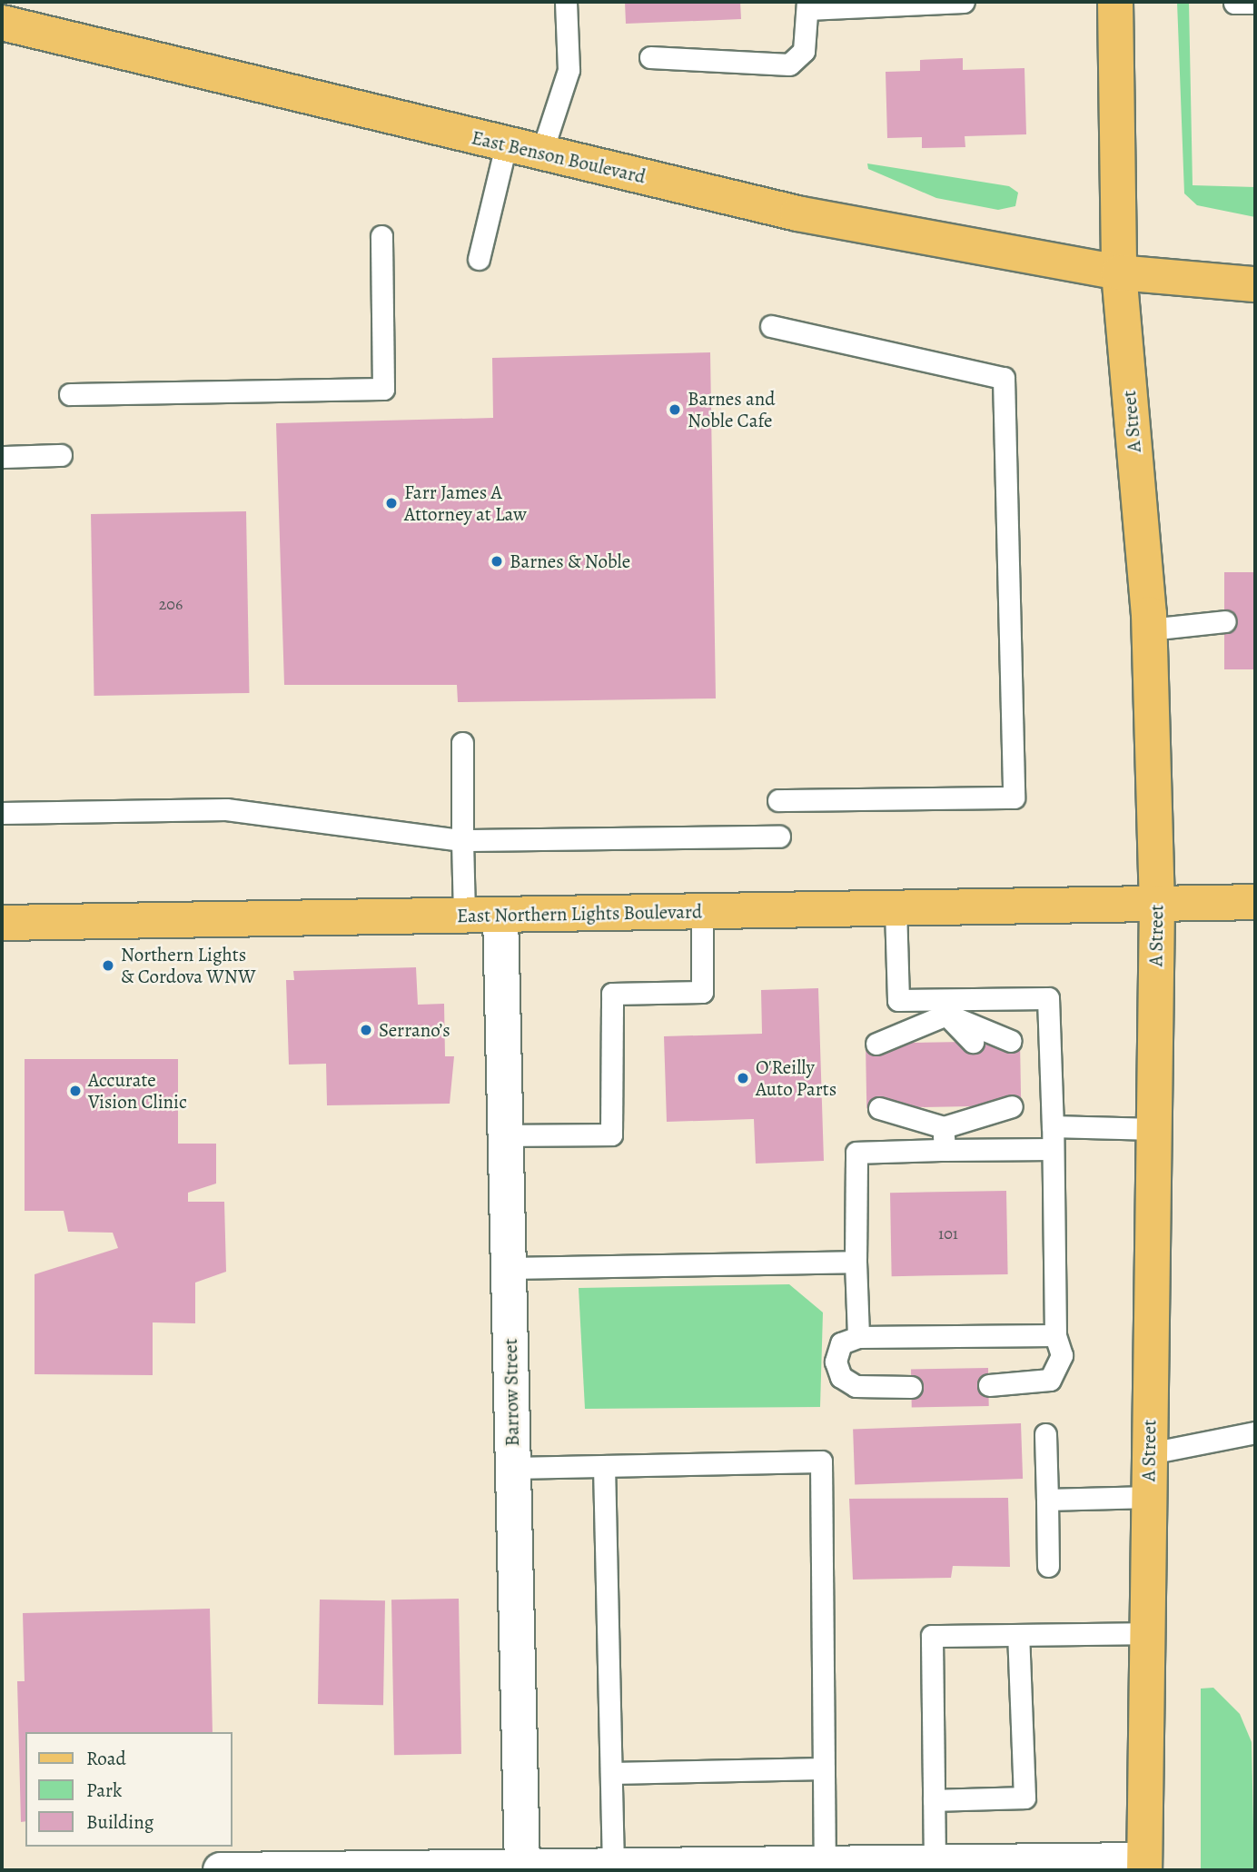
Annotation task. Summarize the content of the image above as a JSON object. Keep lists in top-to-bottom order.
{
  "streets": {
    "main road": ["East Benson Boulevard", "A Street", "East Northern Lights Boulevard"],
    "street": ["Barrow Street"]
  },
  "crossings": [
    ["East Benson Boulevard", "A Street"],
    ["A Street", "East Northern Lights Boulevard"],
    ["East Northern Lights Boulevard", "Barrow Street"]
  ],
  "places": [
    "Barnes and Noble Cafe",
    "Farr James A Attorney at Law",
    "Barnes & Noble",
    "Northern Lights & Cordova WNW",
    "Serrano’s",
    "O'Reilly Auto Parts",
    "Accurate Vision Clinic"
  ],
  "house_numbers": ["206", "101"],
  "legend": ["Road", "Park", "Building"]
}
